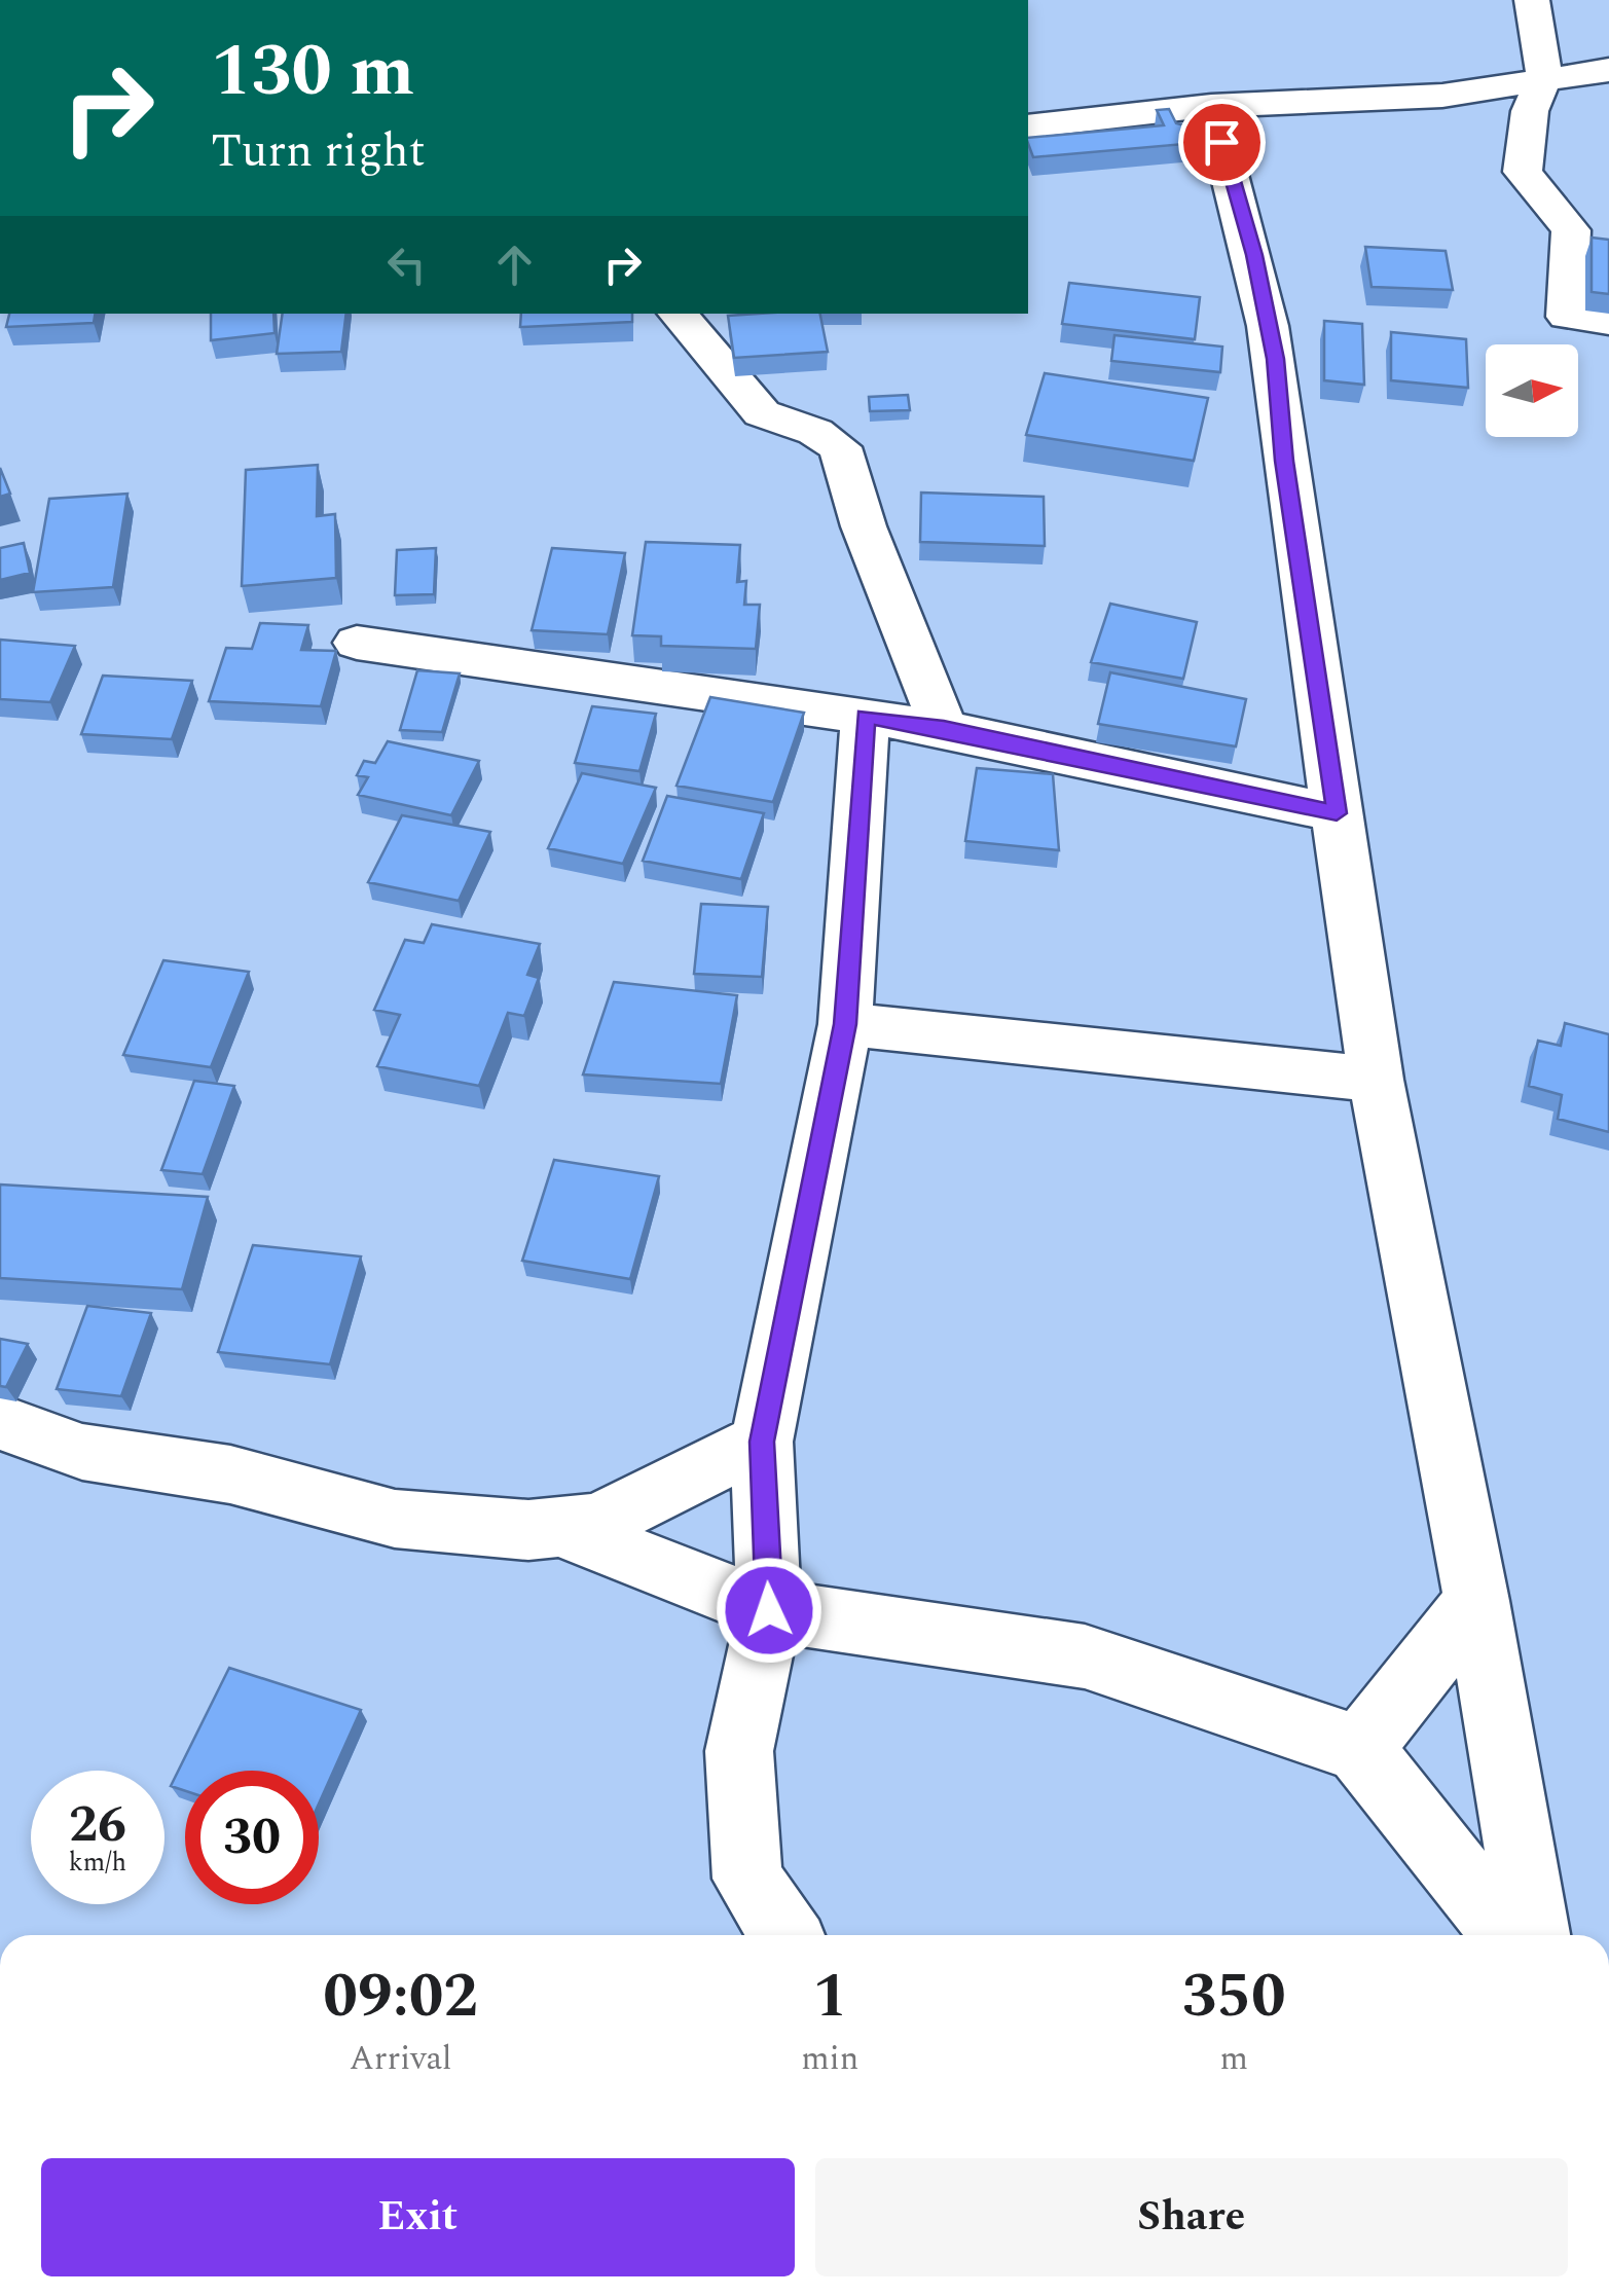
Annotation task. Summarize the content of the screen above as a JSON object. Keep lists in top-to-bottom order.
{
  "north": "right",
  "page": {
    "turn": ["130 m", "Turn right"],
    "speed": "26 km/h",
    "limit": "30",
    "eta": [
      "09:02",
      "Arrival",
      "1",
      "min",
      "350",
      "m"
    ],
    "buttons": ["Exit", "Share"]
  }
}
